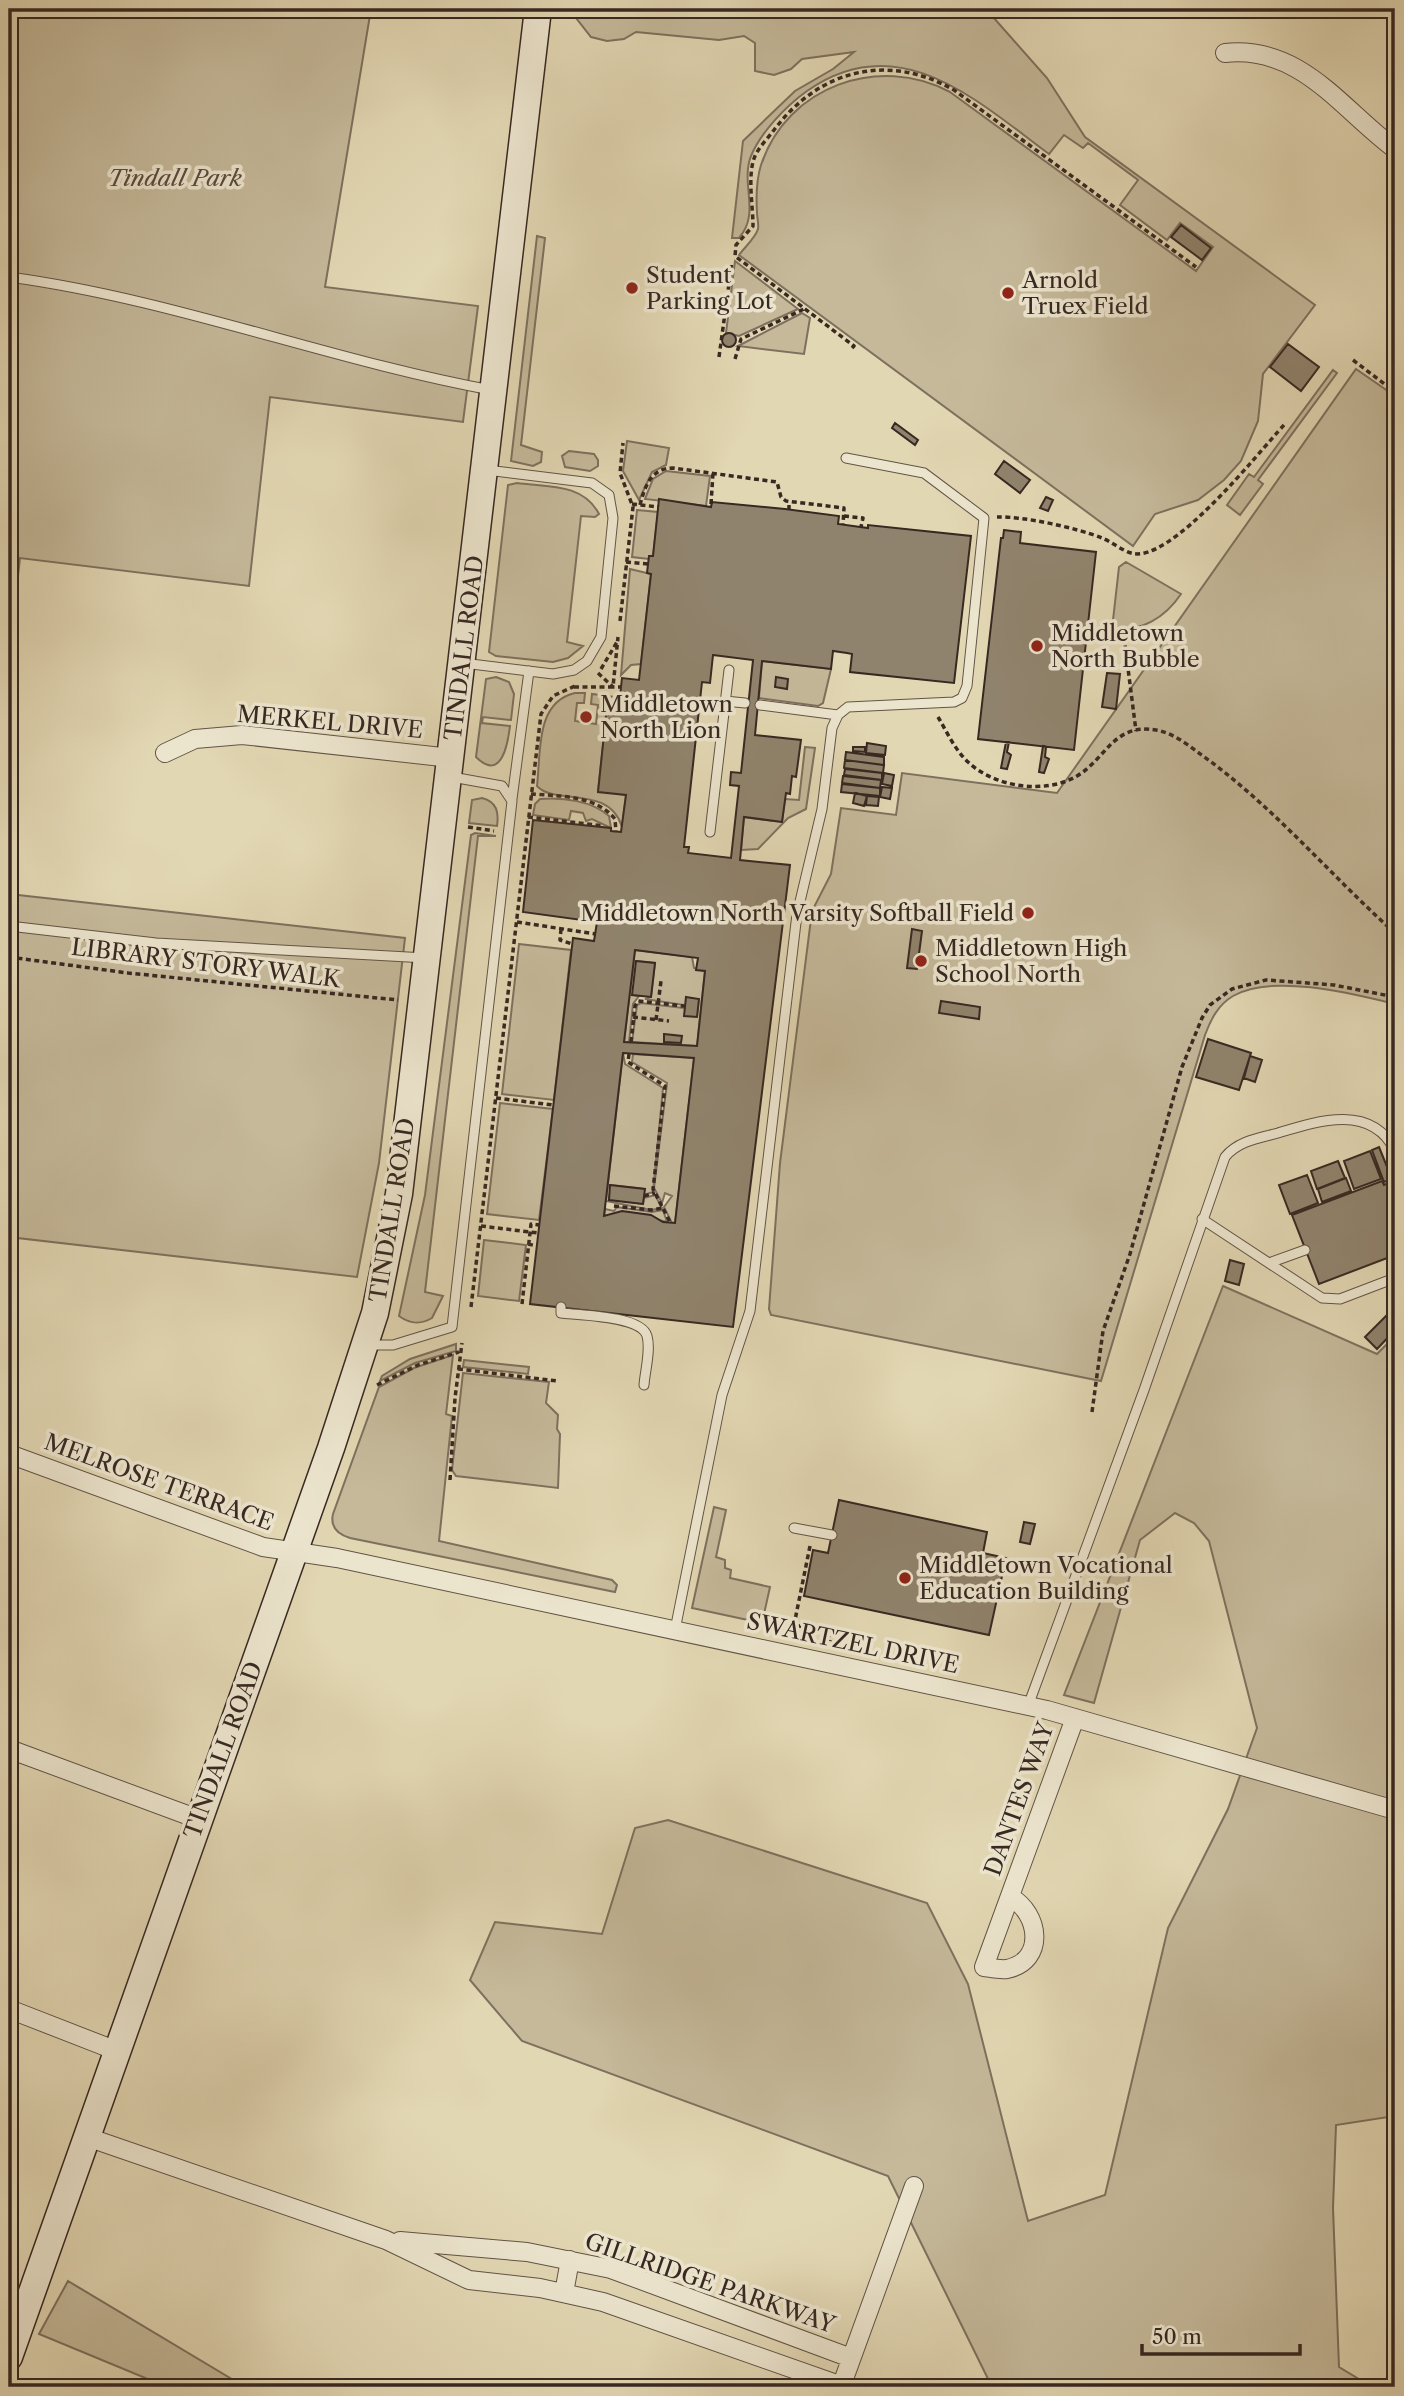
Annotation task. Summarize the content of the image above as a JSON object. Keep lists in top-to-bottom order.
{
  "streets": {
    "street": [
      "TINDALL ROAD",
      "MERKEL DRIVE",
      "MELROSE TERRACE",
      "SWARTZEL DRIVE",
      "DANTES WAY",
      "GILLRIDGE PARKWAY"
    ],
    "path": ["LIBRARY STORY WALK"]
  },
  "crossings": [
    ["TINDALL ROAD", "MERKEL DRIVE"],
    ["TINDALL ROAD", "MELROSE TERRACE"],
    ["TINDALL ROAD", "SWARTZEL DRIVE"],
    ["TINDALL ROAD", "GILLRIDGE PARKWAY"],
    ["MELROSE TERRACE", "SWARTZEL DRIVE"],
    ["SWARTZEL DRIVE", "DANTES WAY"]
  ],
  "parks": ["Tindall Park"],
  "places": [
    "Student Parking Lot",
    "Arnold Truex Field",
    "Middletown North Bubble",
    "Middletown North Lion",
    "Middletown North Varsity Softball Field",
    "Middletown High School North",
    "Middletown Vocational Education Building"
  ],
  "scale_bar": "50 m"
}
